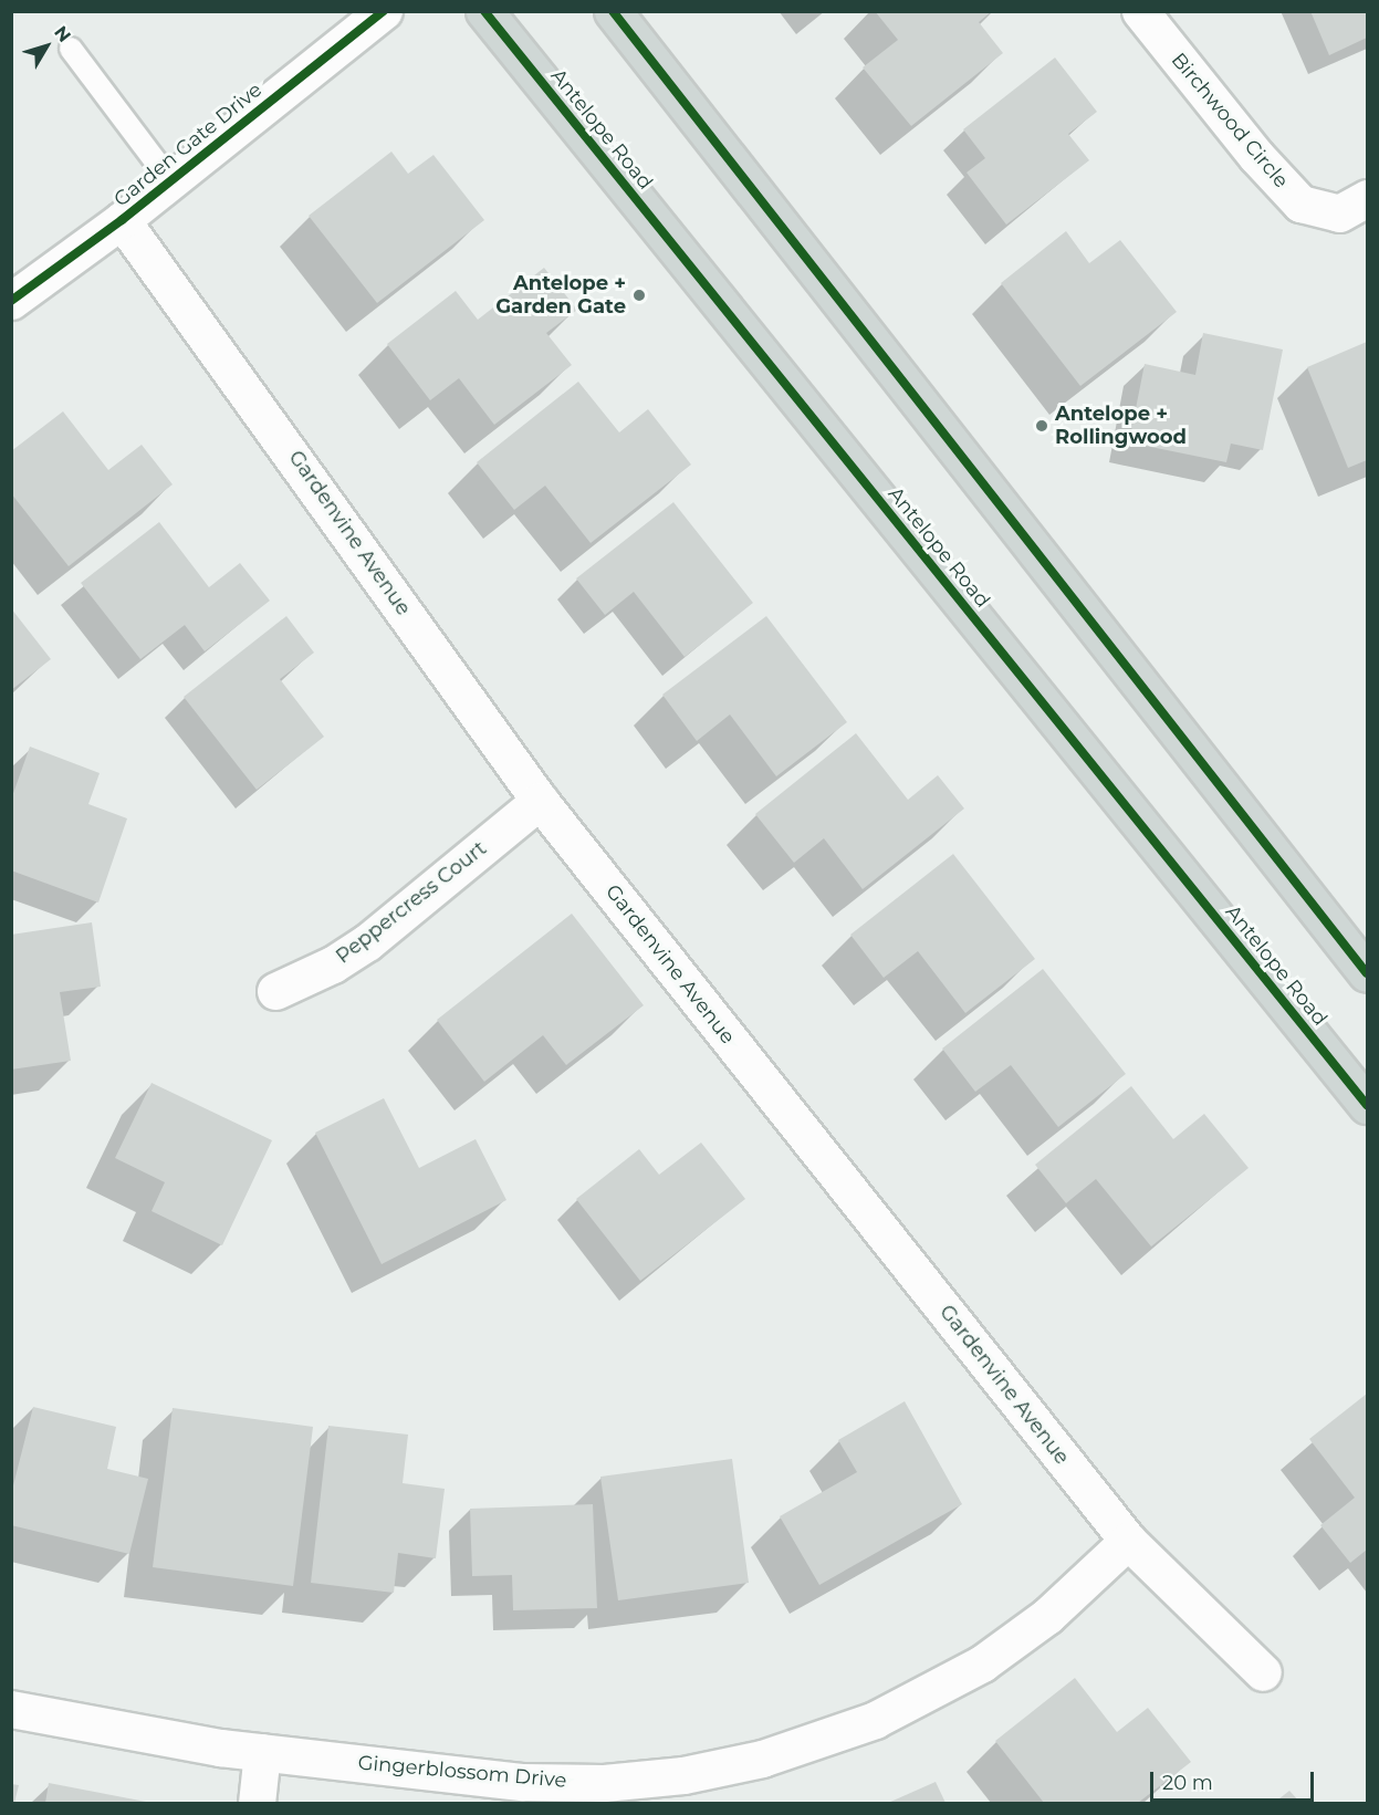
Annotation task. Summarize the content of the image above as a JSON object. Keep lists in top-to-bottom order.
{
  "streets": {
    "main road": ["Antelope Road"],
    "street": [
      "Birchwood Circle",
      "Garden Gate Drive",
      "Gardenvine Avenue",
      "Peppercress Court",
      "Gingerblossom Drive"
    ]
  },
  "crossings": [
    ["Garden Gate Drive", "Gardenvine Avenue"],
    ["Gardenvine Avenue", "Peppercress Court"],
    ["Gardenvine Avenue", "Gingerblossom Drive"]
  ],
  "places": ["Antelope + Garden Gate", "Antelope + Rollingwood"],
  "scale_bar": "20 m",
  "north": "top right"
}
